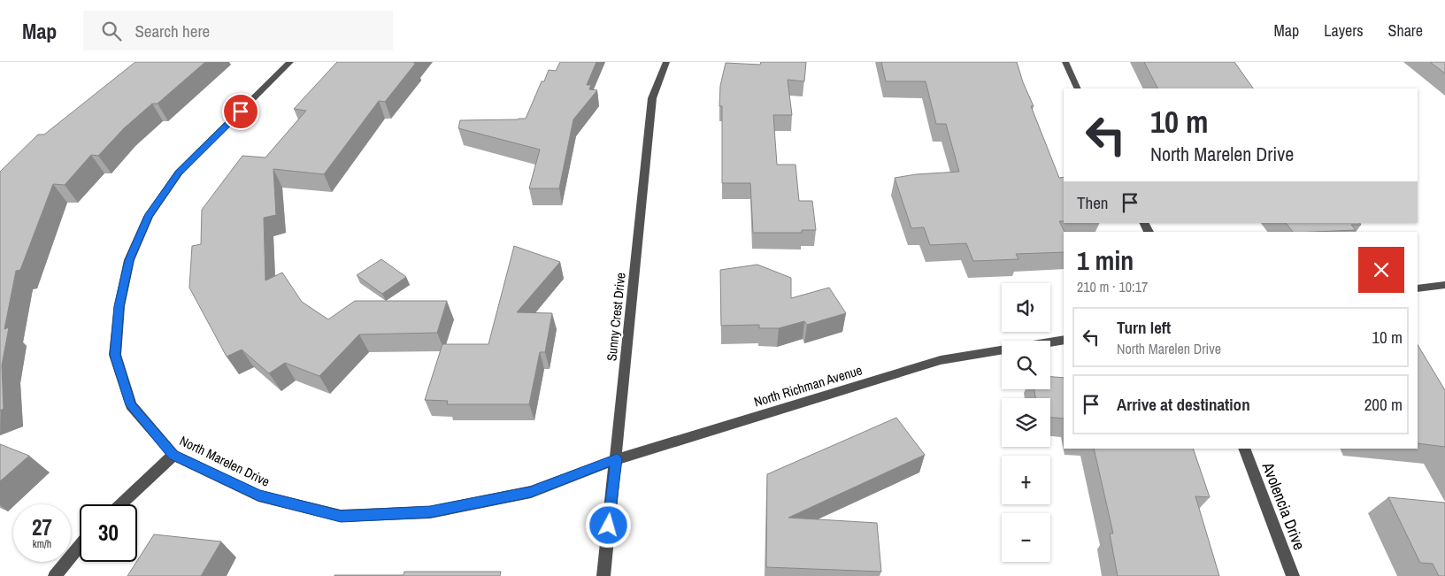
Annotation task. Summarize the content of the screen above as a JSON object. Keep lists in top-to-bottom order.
{
  "streets": {
    "street": [
      "Sunny Crest Drive",
      "North Richman Avenue",
      "North Marelen Drive",
      "Avolencia Drive"
    ]
  },
  "crossings": [
    ["Sunny Crest Drive", "North Richman Avenue"],
    ["Sunny Crest Drive", "North Marelen Drive"],
    ["North Richman Avenue", "North Marelen Drive"]
  ],
  "page": {
    "header": "Map",
    "search": "Search here",
    "nav": ["Map", "Layers", "Share"],
    "turn": ["10 m", "North Marelen Drive"],
    "then": "Then",
    "heading": ["1 min", "210 m · 10:17"],
    "map_buttons": ["+", "−"],
    "list": [
      {
        "name": "Turn left",
        "note": "North Marelen Drive",
        "value": "10 m"
      },
      {
        "name": "Arrive at destination",
        "value": "200 m"
      }
    ],
    "speed": "27 km/h",
    "limit": "30"
  }
}
